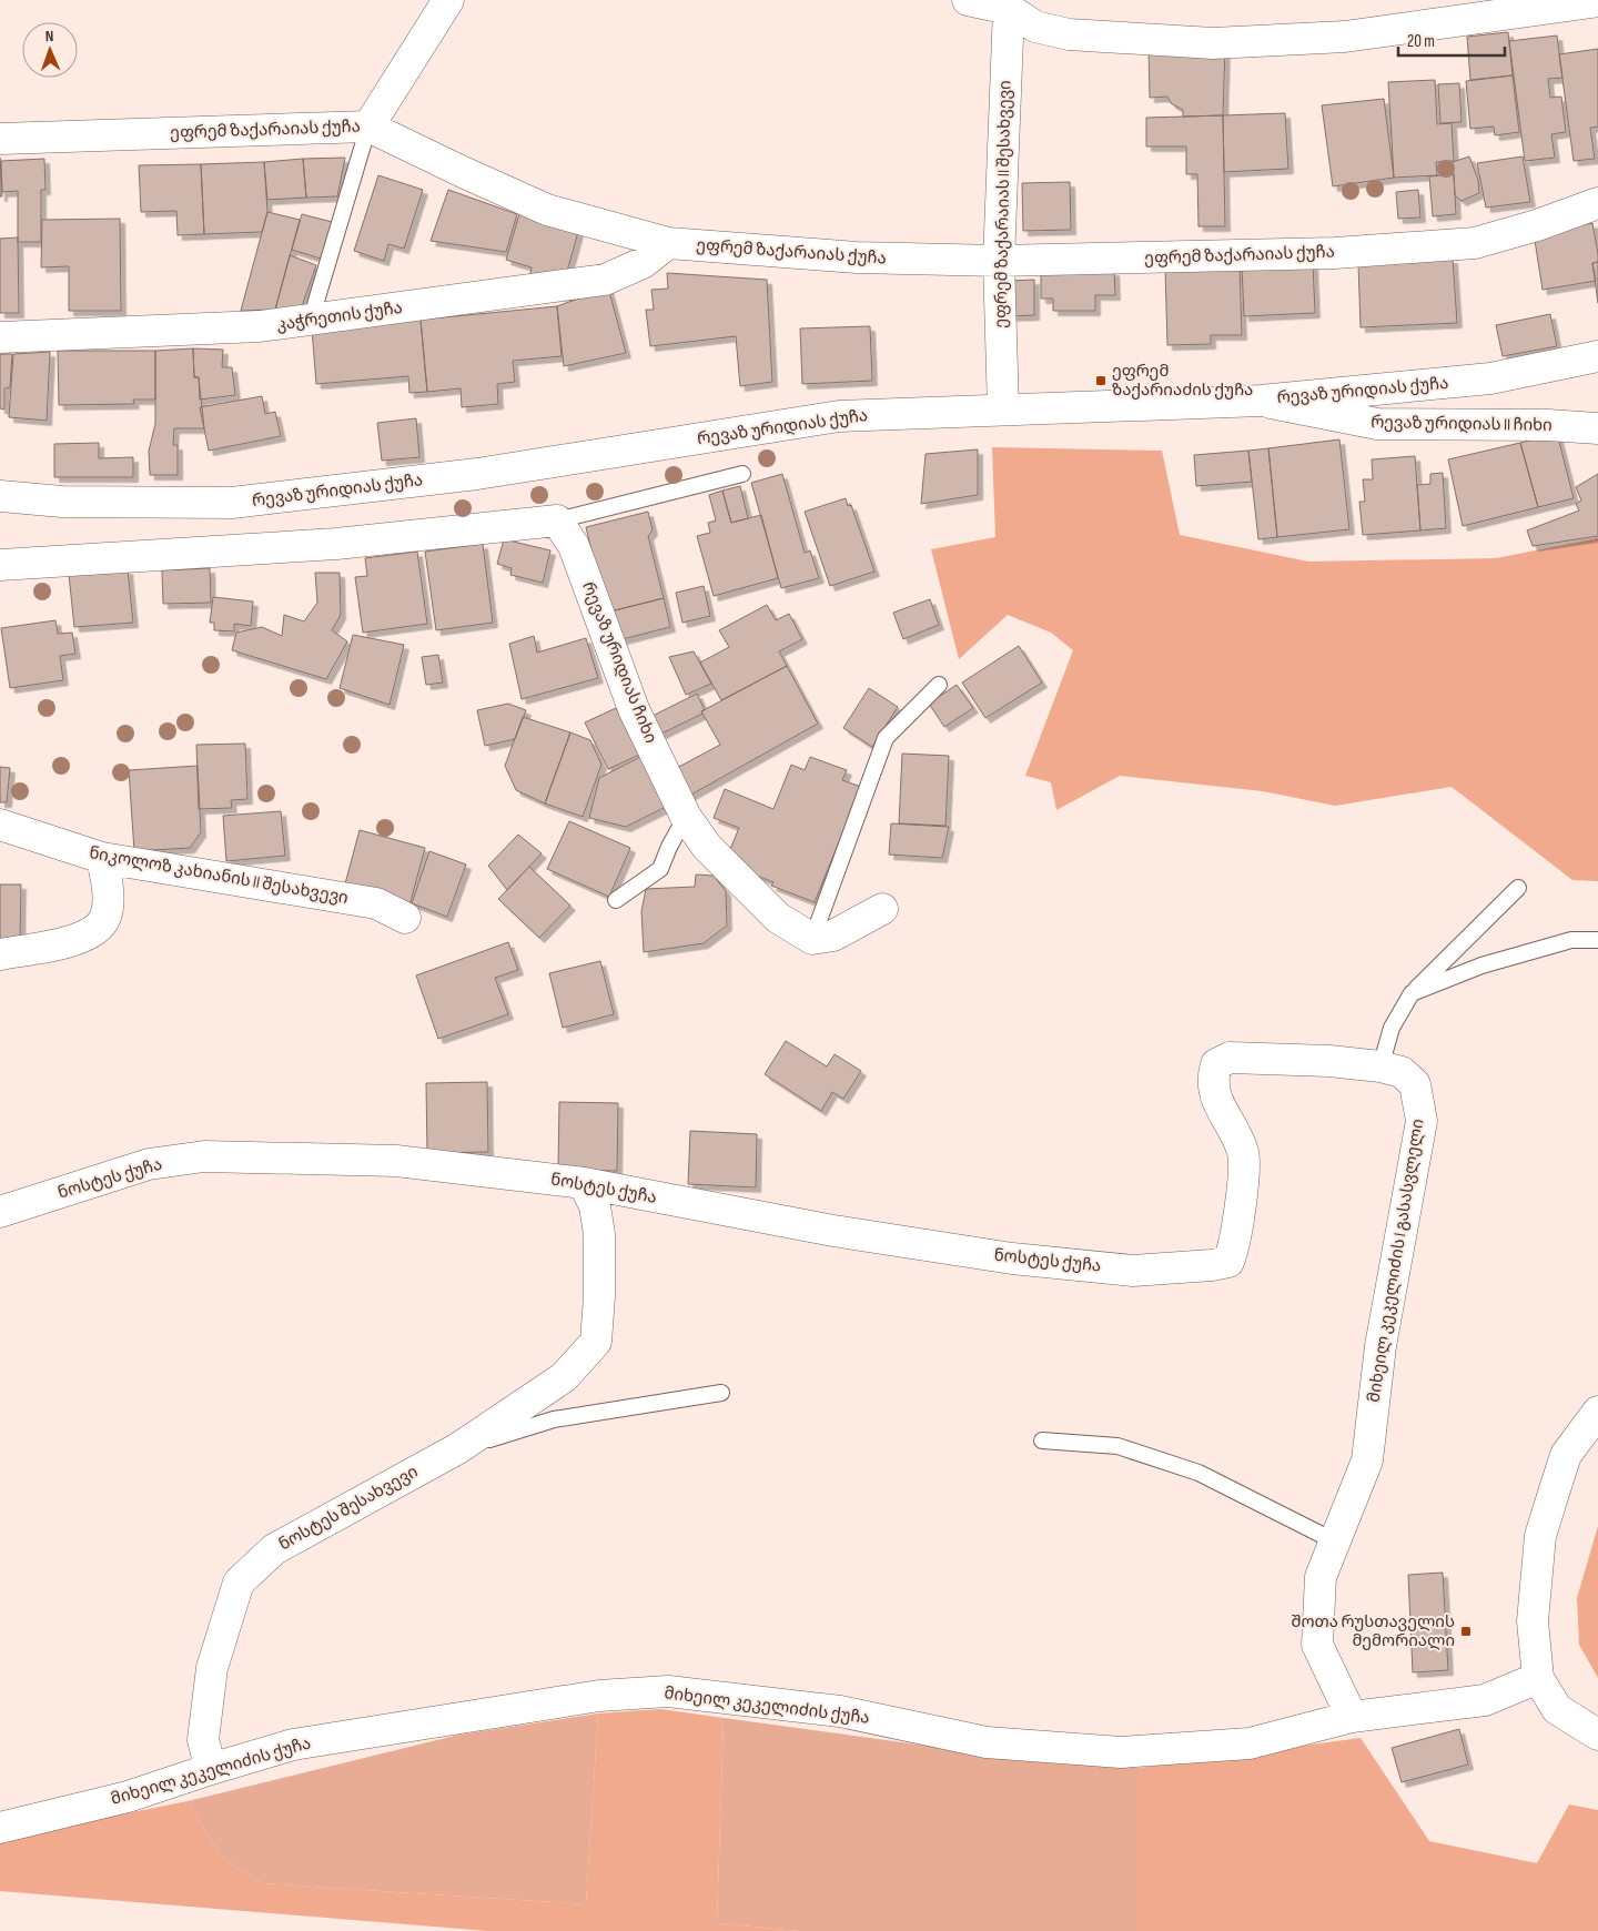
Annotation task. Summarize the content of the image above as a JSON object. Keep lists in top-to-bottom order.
{
  "streets": {
    "street": [
      "ეფრემ ზაქარაიას ქუჩა",
      "ეფრემ ზაქარაიას II შესახვევი",
      "კაჭრეთის ქუჩა",
      "რევაზ ურიდიას ქუჩა",
      "რევაზ ურიდიას II ჩიხი",
      "რევაზ ურიდიას ჩიხი",
      "ნიკოლოზ კახიანის II შესახვევი",
      "ნოსტეს ქუჩა",
      "მიხეილ კეკელიძის I გასასვლელი",
      "ნოსტეს შესახვევი",
      "მიხეილ კეკელიძის ქუჩა"
    ]
  },
  "crossings": [
    ["ეფრემ ზაქარაიას ქუჩა", "ეფრემ ზაქარაიას II შესახვევი"],
    ["ეფრემ ზაქარაიას ქუჩა", "კაჭრეთის ქუჩა"],
    ["ეფრემ ზაქარაიას II შესახვევი", "რევაზ ურიდიას ქუჩა"],
    ["რევაზ ურიდიას ქუჩა", "რევაზ ურიდიას II ჩიხი"],
    ["ნოსტეს ქუჩა", "მიხეილ კეკელიძის I გასასვლელი"],
    ["ნოსტეს ქუჩა", "ნოსტეს შესახვევი"],
    ["მიხეილ კეკელიძის I გასასვლელი", "მიხეილ კეკელიძის ქუჩა"],
    ["ნოსტეს შესახვევი", "მიხეილ კეკელიძის ქუჩა"]
  ],
  "places": {
    "transit": ["ეფრემ ზაქარიაძის ქუჩა", "შოთა რუსთაველის მემორიალი"]
  },
  "scale_bar": "20 m",
  "north": "top"
}
